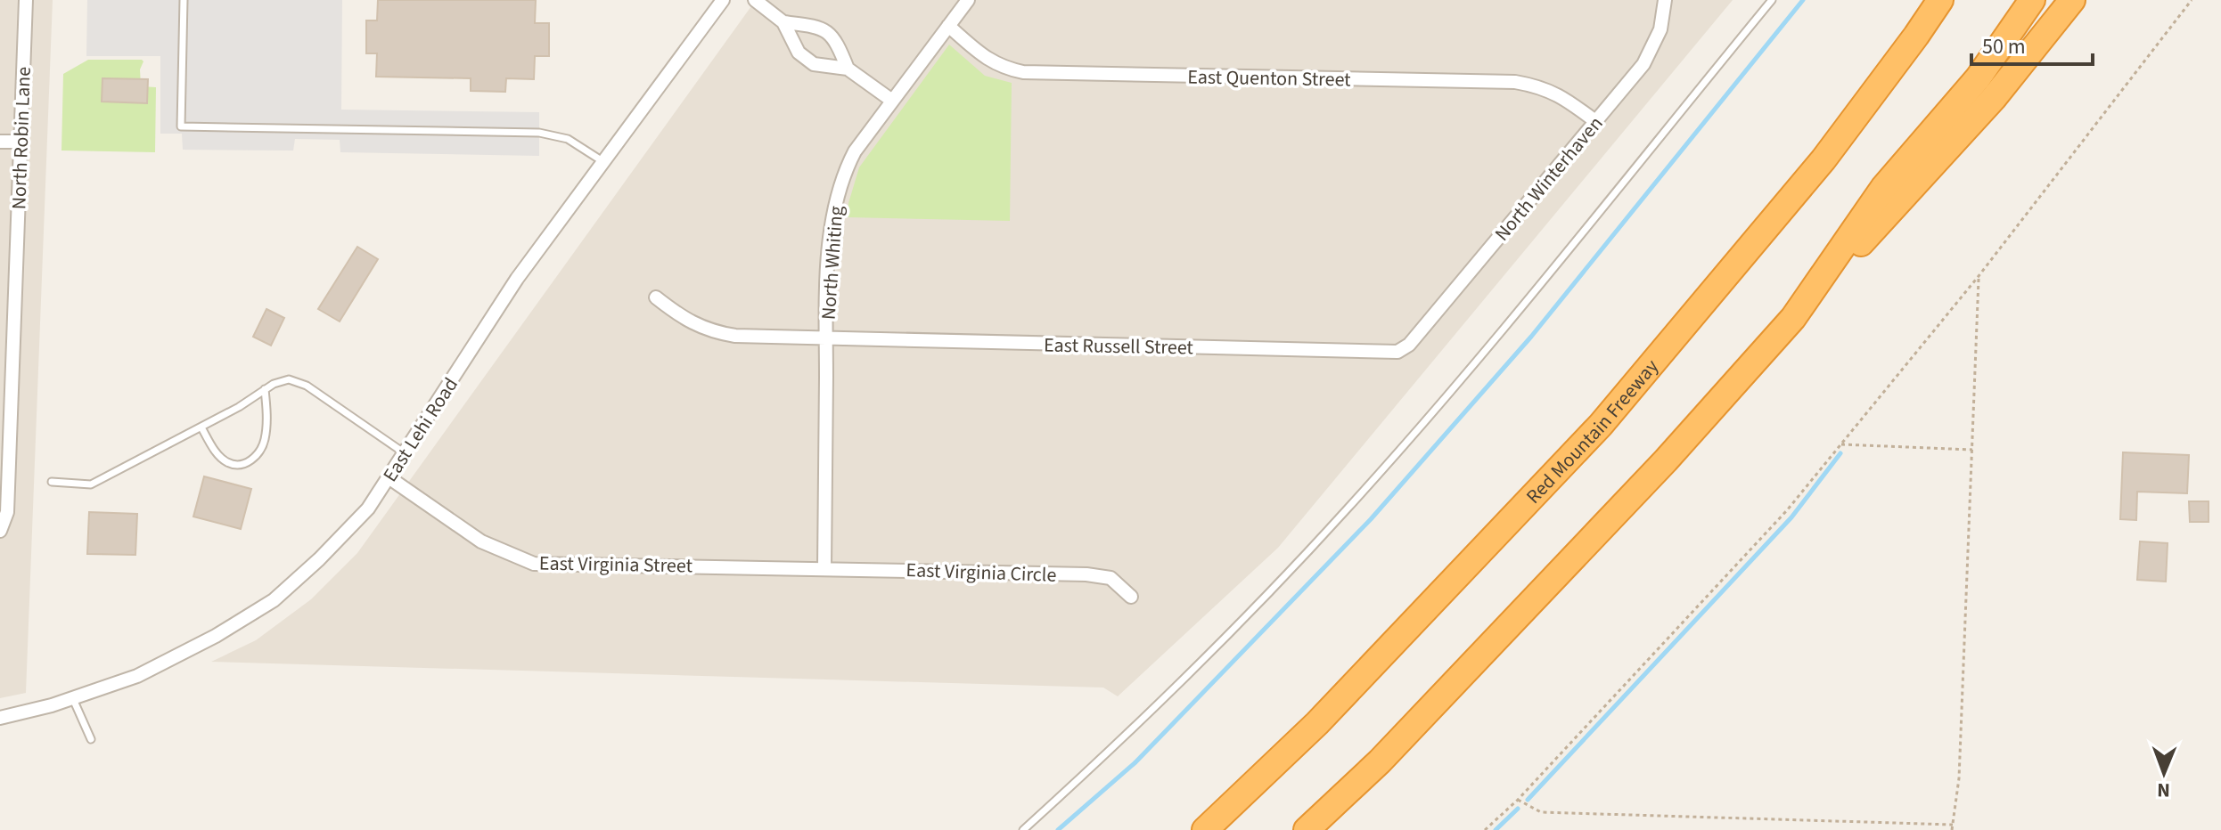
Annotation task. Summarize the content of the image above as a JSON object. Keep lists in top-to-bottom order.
{
  "streets": {
    "highway": ["Red Mountain Freeway"],
    "street": [
      "East Quenton Street",
      "North Robin Lane",
      "North Winterhaven",
      "North Whiting",
      "East Russell Street",
      "East Lehi Road",
      "East Virginia Street",
      "East Virginia Circle"
    ]
  },
  "crossings": [
    ["East Quenton Street", "North Winterhaven"],
    ["East Quenton Street", "North Whiting"],
    ["North Winterhaven", "East Russell Street"],
    ["North Whiting", "East Russell Street"],
    ["North Whiting", "East Virginia Street"],
    ["North Whiting", "East Virginia Circle"],
    ["East Lehi Road", "East Virginia Street"],
    ["East Virginia Street", "East Virginia Circle"]
  ],
  "scale_bar": "50 m",
  "north": "bottom"
}
